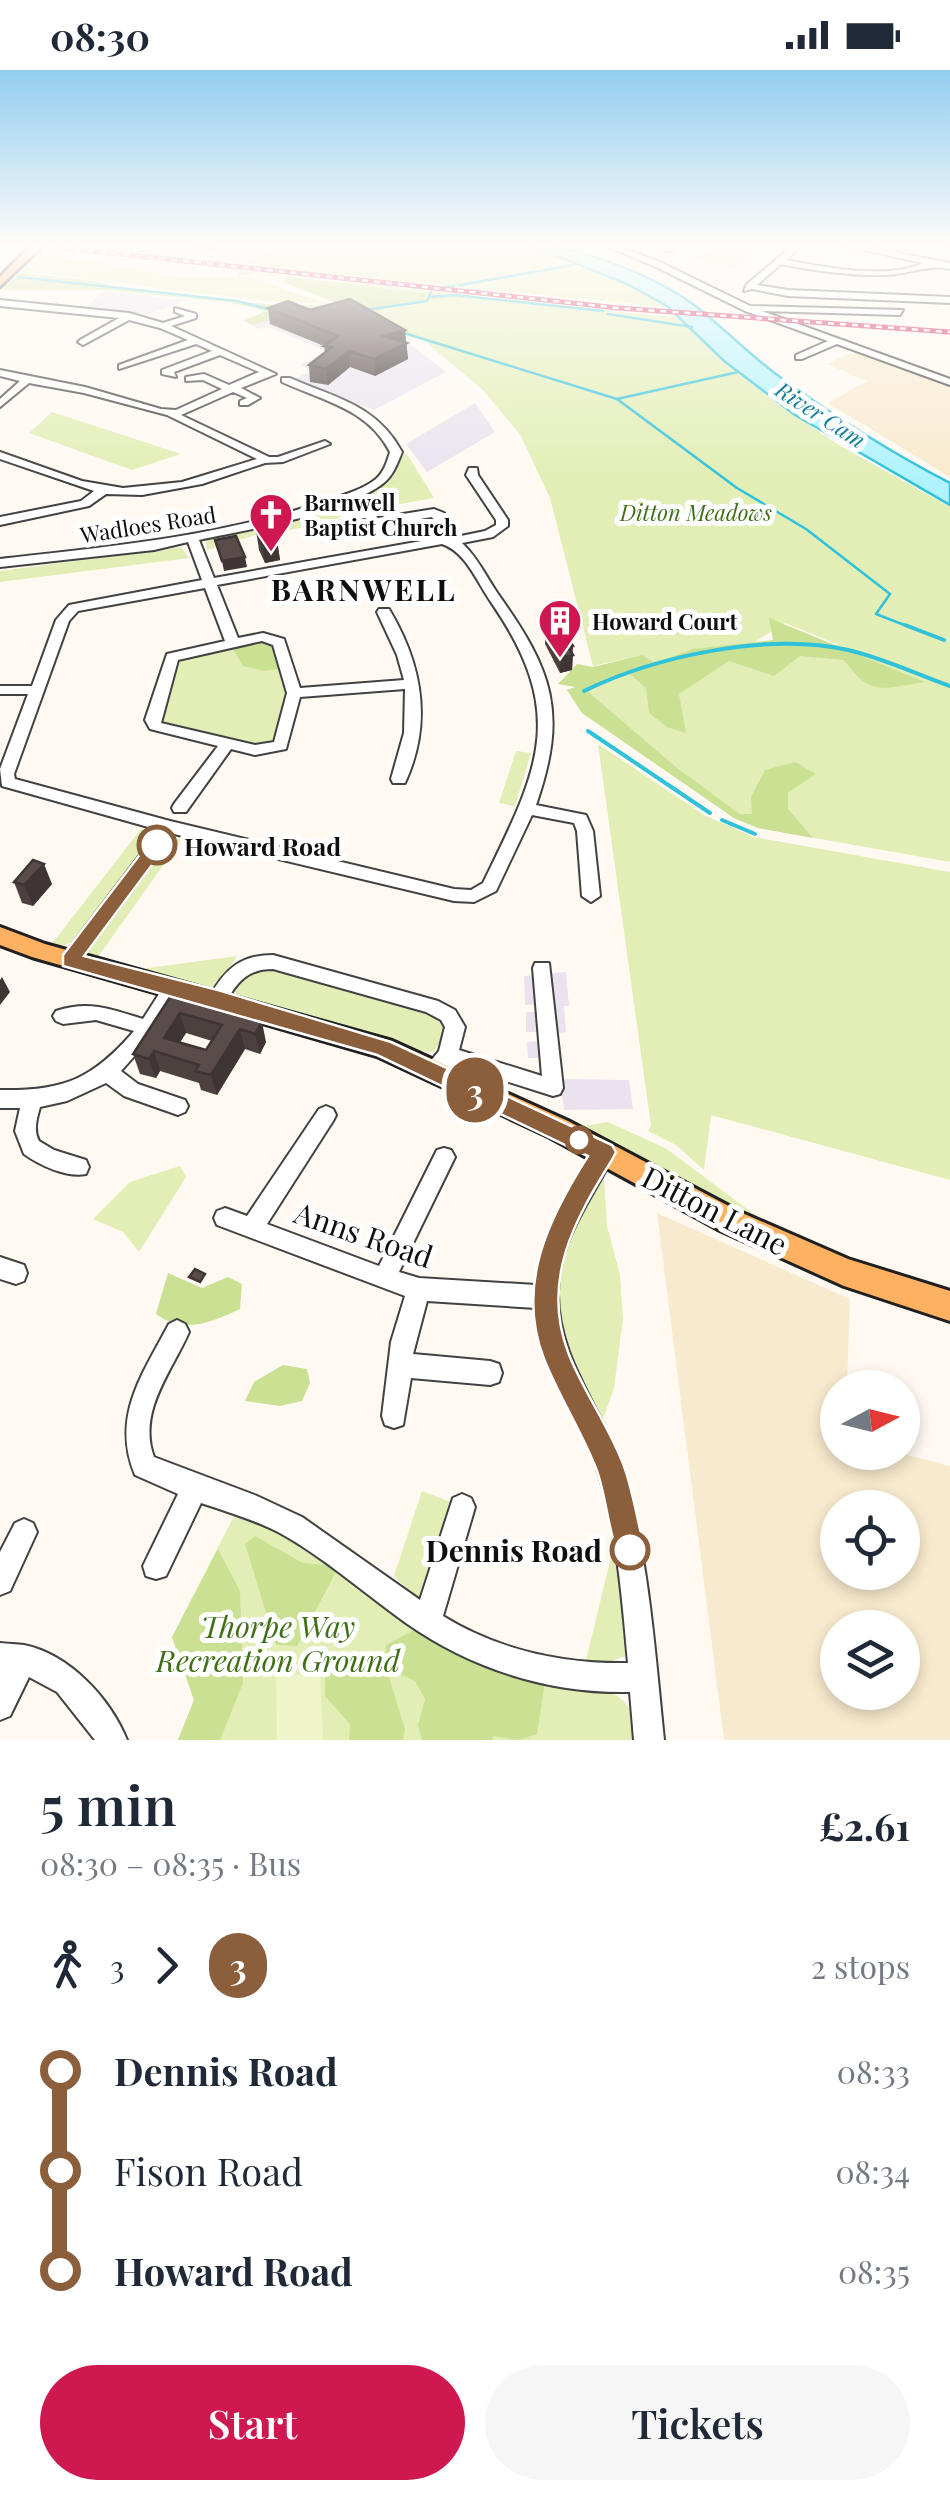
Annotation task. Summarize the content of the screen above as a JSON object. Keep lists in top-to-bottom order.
{
  "streets": {
    "main road": ["Ditton Lane"],
    "street": ["Wadloes Road", "Anns Road"]
  },
  "districts": ["BARNWELL"],
  "water": ["River Cam"],
  "parks": ["Ditton Meadows", "Thorpe Way Recreation Ground"],
  "places": {
    "church": ["Barnwell Baptist Church"],
    "building": ["Howard Court"],
    "other": ["Howard Road", "Dennis Road"]
  },
  "lines": ["bus line 3"],
  "north": "right",
  "page": {
    "status": "08:30",
    "on_map": "3",
    "heading": ["5 min", "08:30 – 08:35 · Bus", "£2.61"],
    "legs": ["3", "3", "2 stops"],
    "list": [
      {
        "name": "Dennis Road",
        "value": "08:33"
      },
      {
        "name": "Fison Road",
        "value": "08:34"
      },
      {
        "name": "Howard Road",
        "value": "08:35"
      }
    ],
    "buttons": ["Start", "Tickets"]
  }
}
